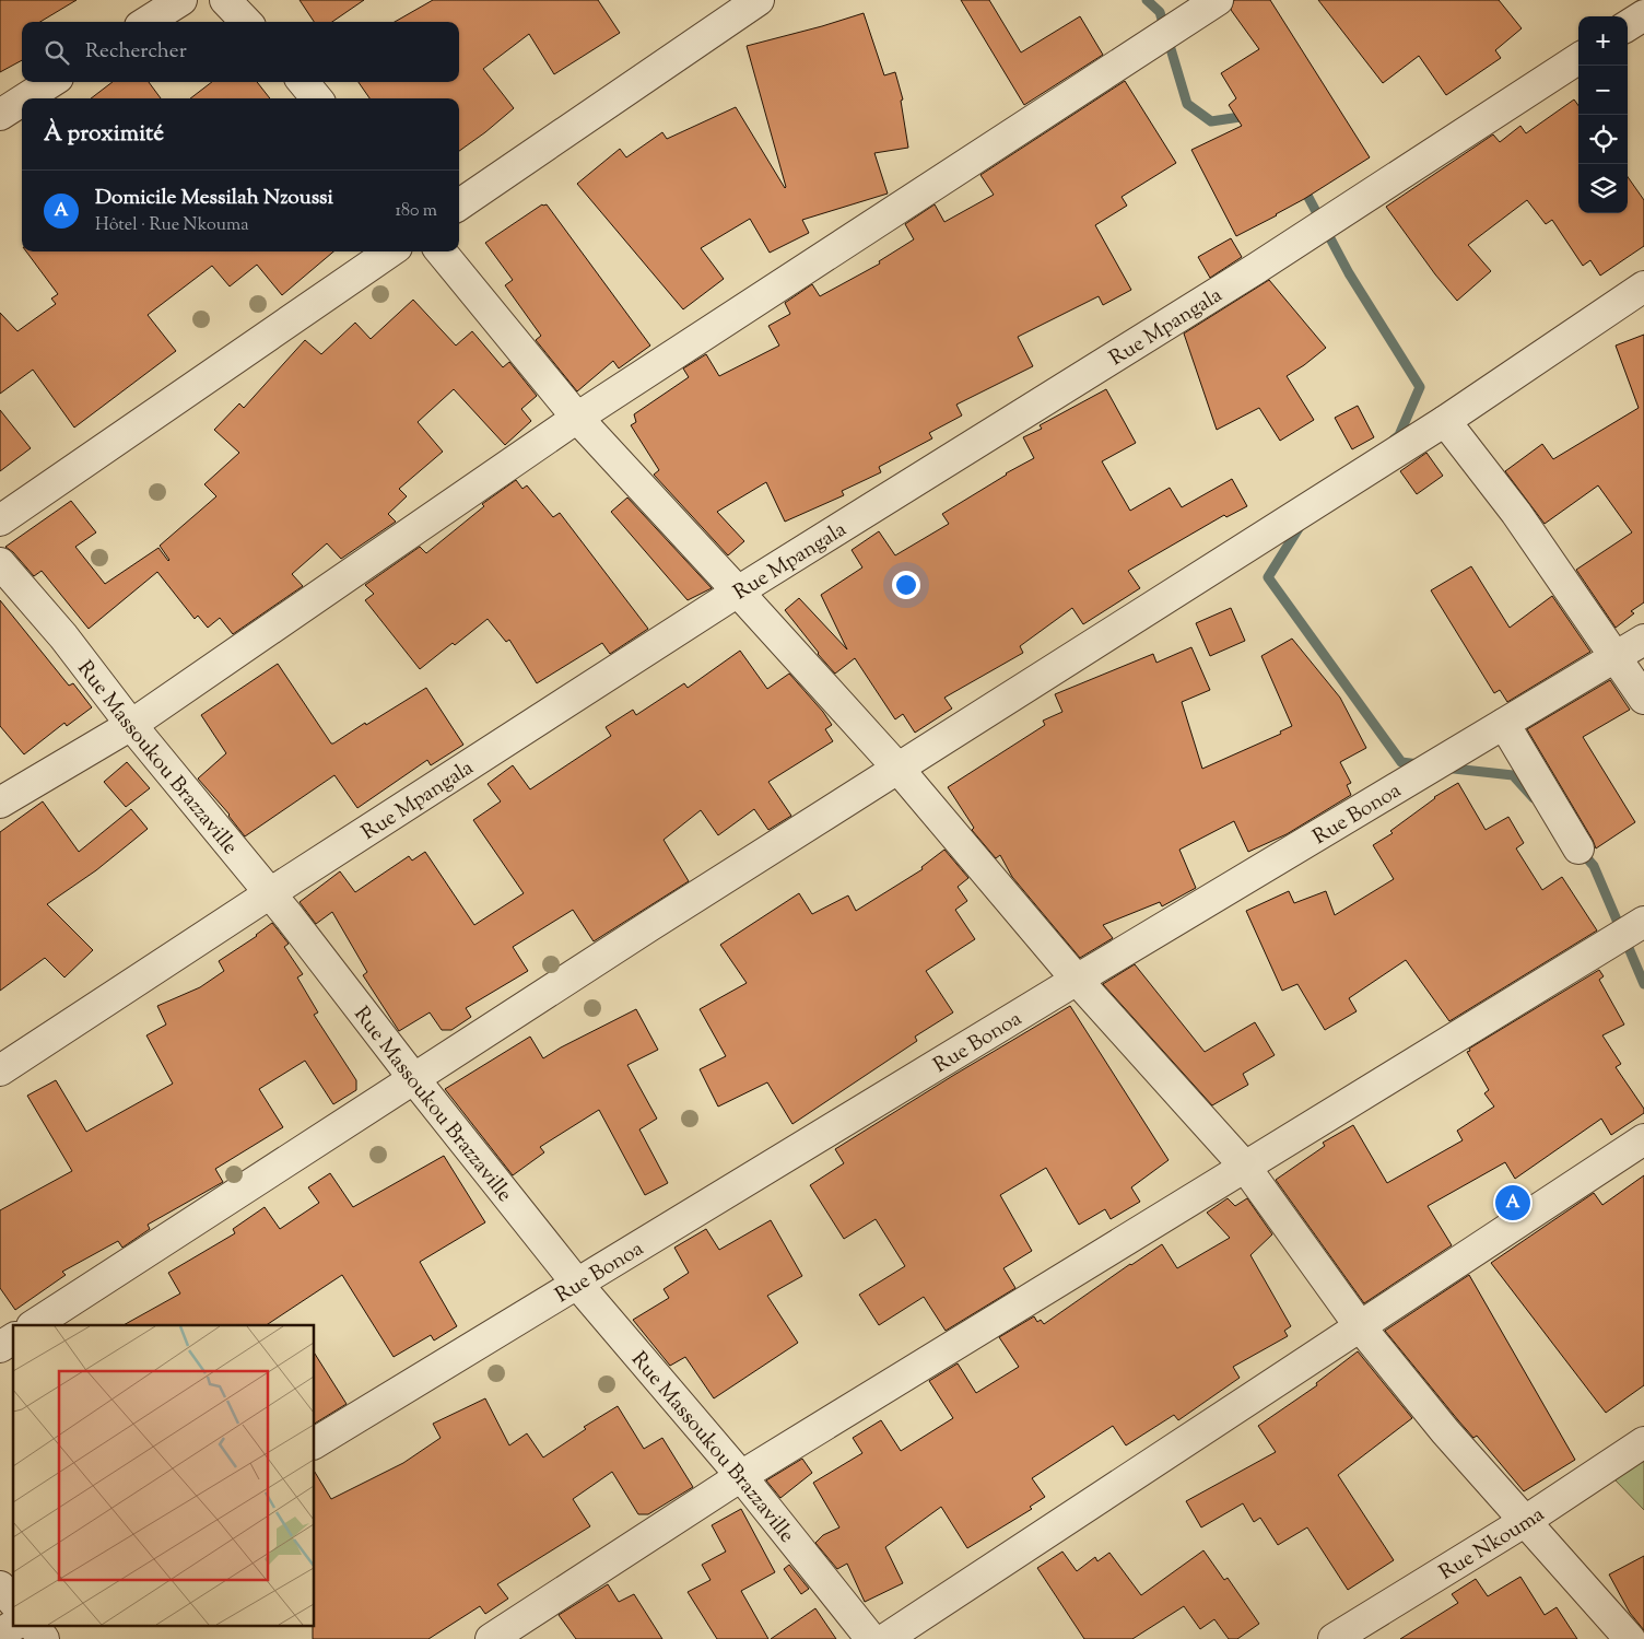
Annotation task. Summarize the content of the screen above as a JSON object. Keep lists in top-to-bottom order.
{
  "streets": {
    "street": [
      "Rue Mpangala",
      "Rue Massoukou Brazzaville",
      "Rue Bonoa",
      "Rue Nkouma"
    ]
  },
  "crossings": [
    ["Rue Mpangala", "Rue Massoukou Brazzaville"],
    ["Rue Massoukou Brazzaville", "Rue Bonoa"]
  ],
  "page": {
    "map_buttons": ["+", "−"],
    "search": "Rechercher",
    "heading": "À proximité",
    "list": [
      {
        "mark": "A",
        "name": "Domicile Messilah Nzoussi",
        "note": "Hôtel · Rue Nkouma",
        "value": "180 m"
      }
    ],
    "pins": "A"
  }
}
